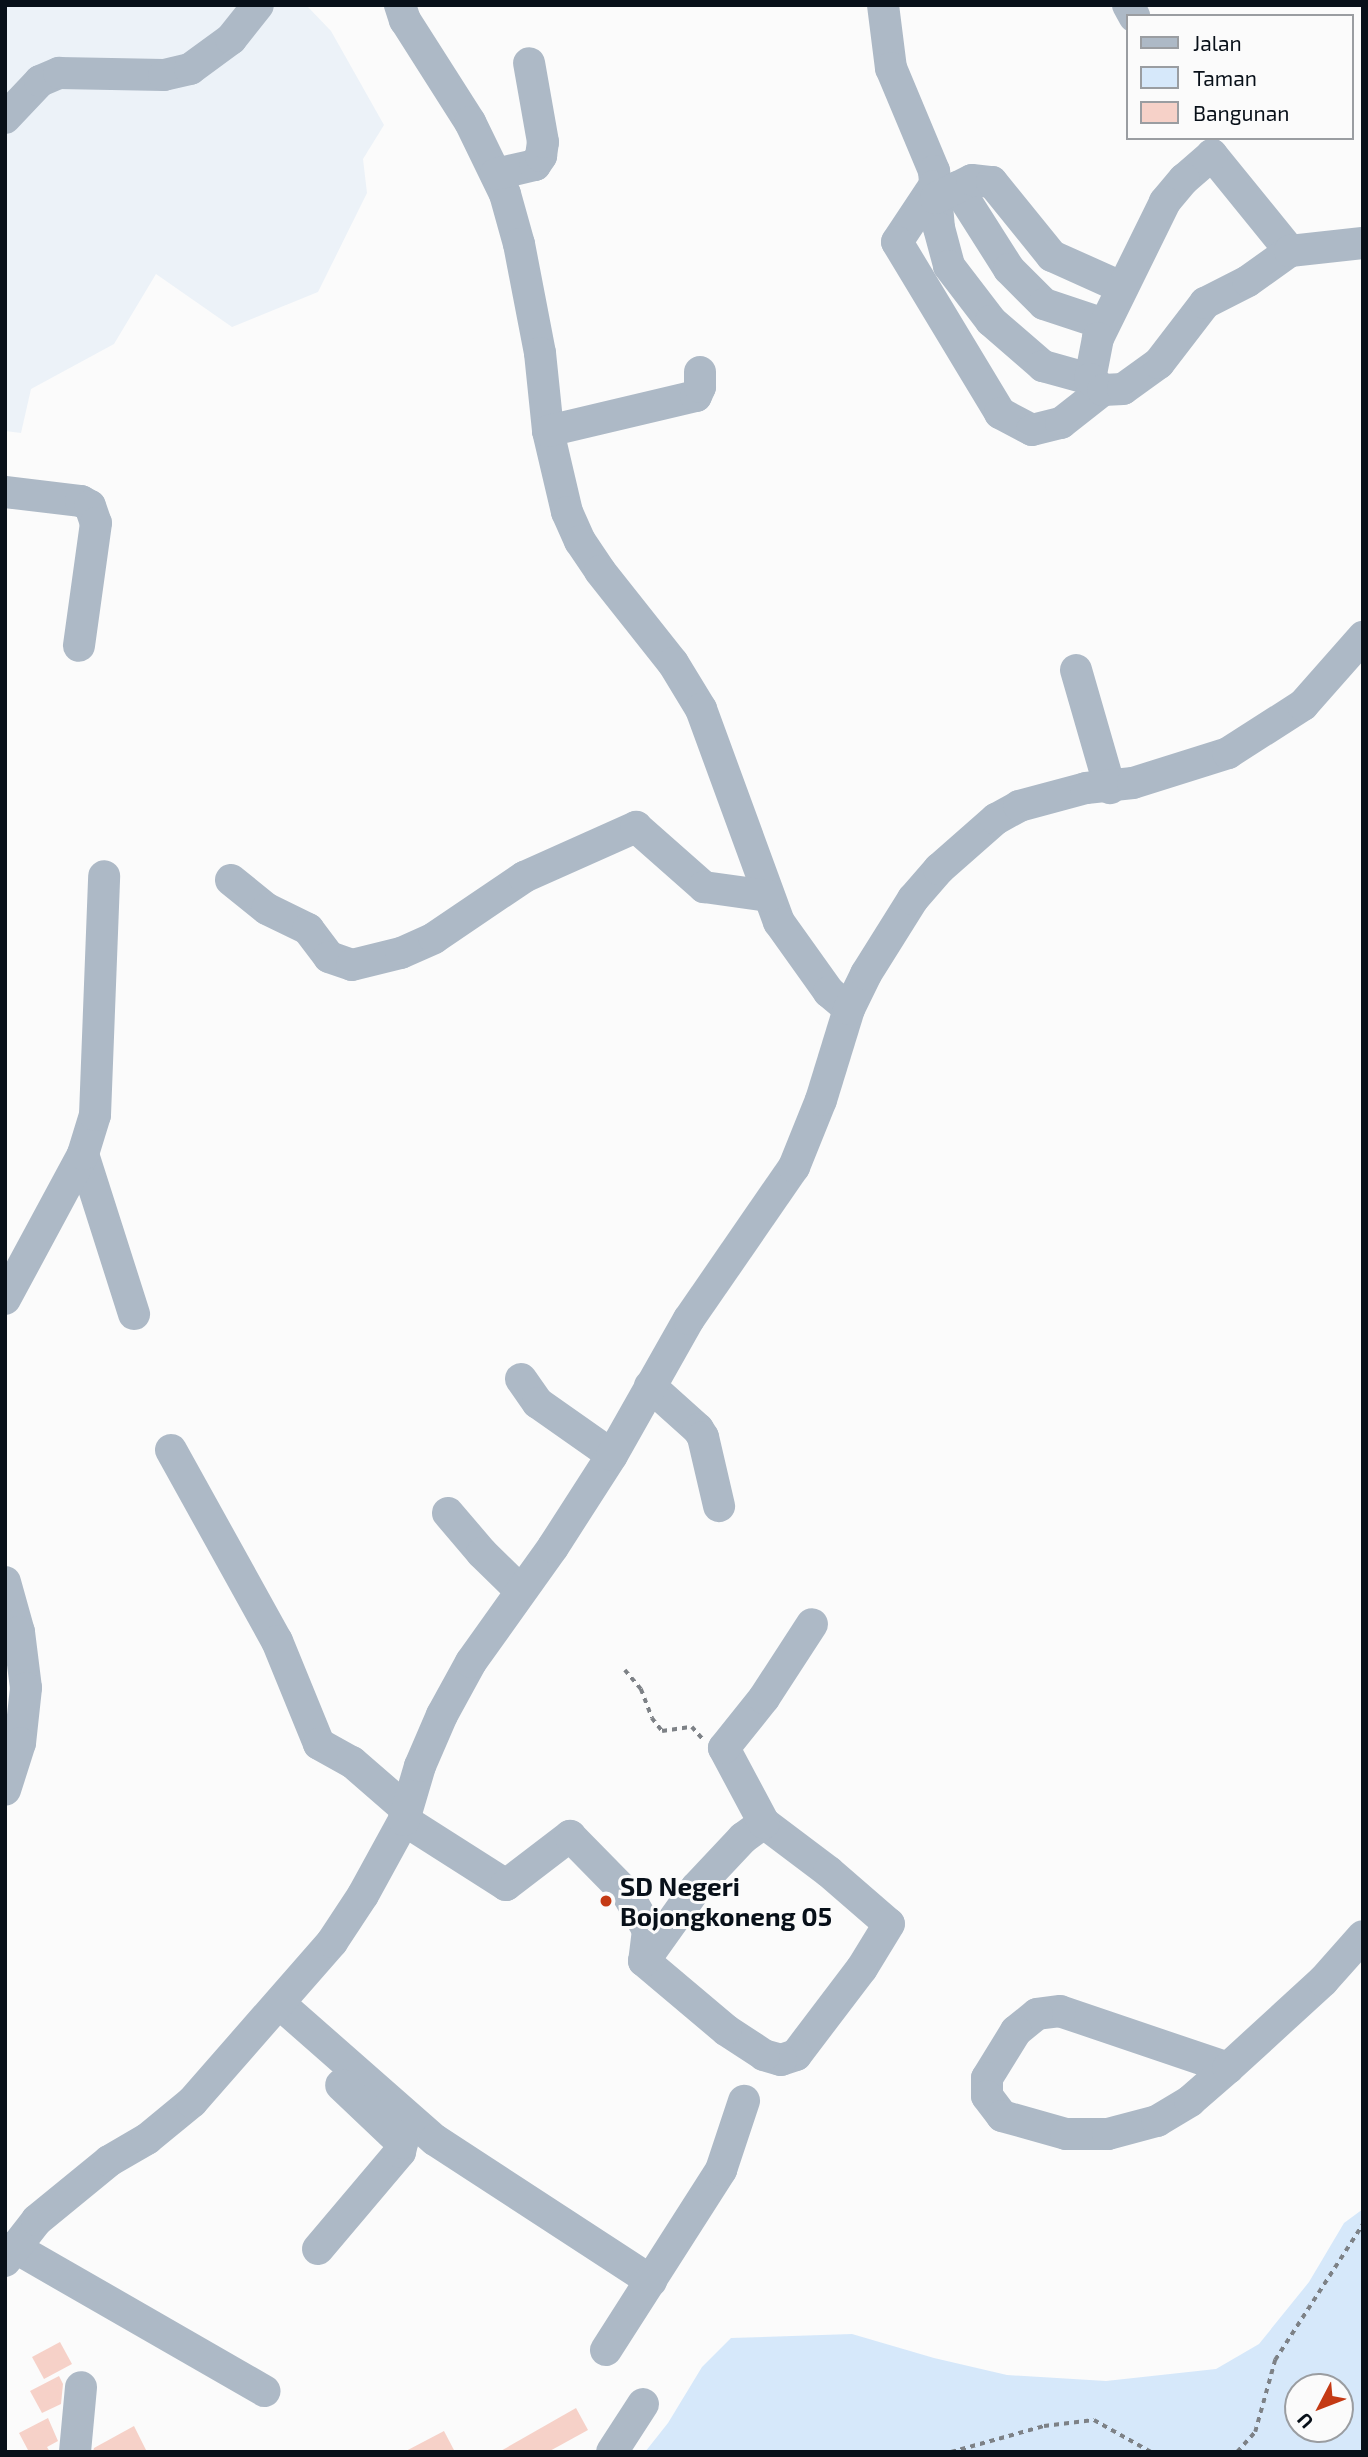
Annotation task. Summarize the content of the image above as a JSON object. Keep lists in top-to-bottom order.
{
  "places": ["SD Negeri Bojongkoneng 05"],
  "legend": ["Jalan", "Taman", "Bangunan"],
  "north": "bottom left"
}
